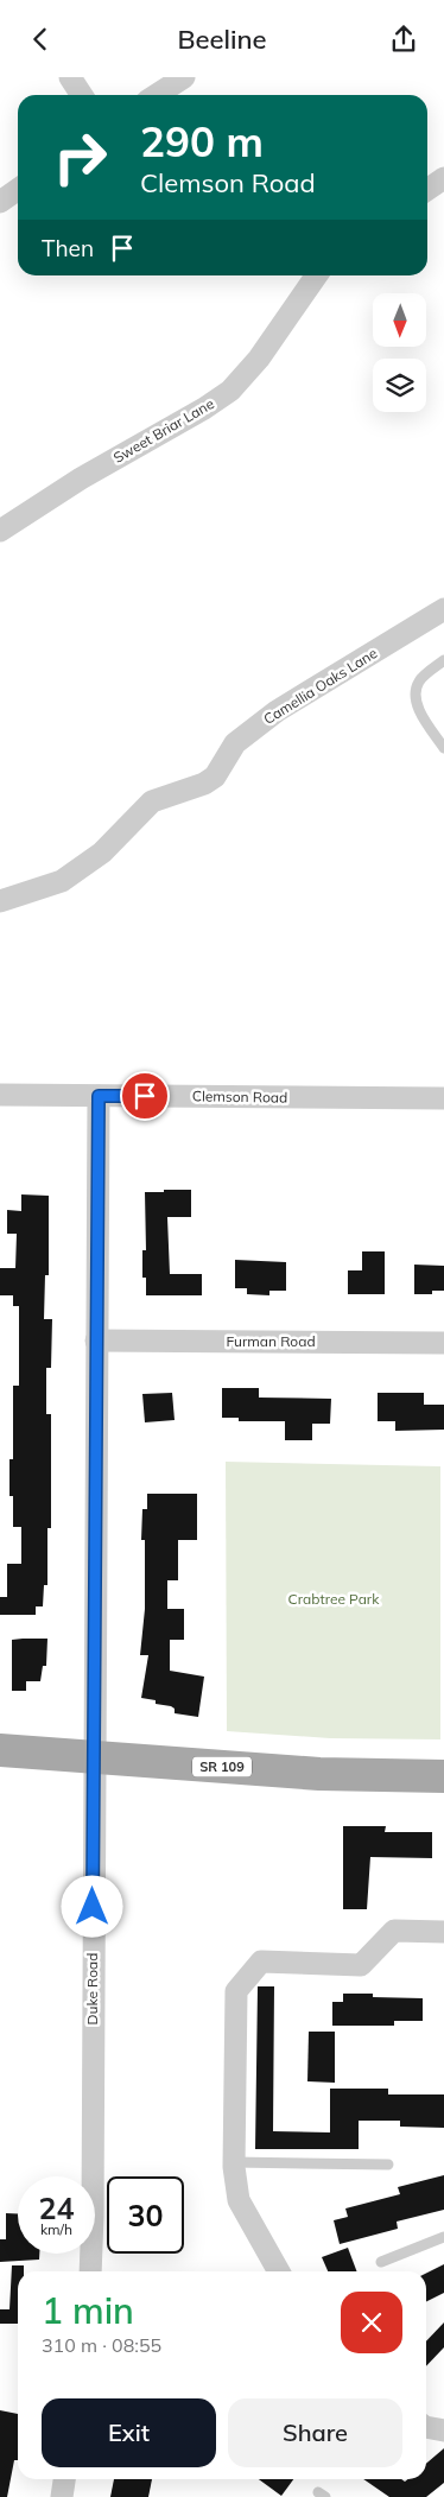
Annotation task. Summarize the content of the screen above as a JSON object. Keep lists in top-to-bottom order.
{
  "streets": {
    "main road": ["SR 109"],
    "street": [
      "Sweet Briar Lane",
      "Camellia Oaks Lane",
      "Clemson Road",
      "Furman Road",
      "Duke Road"
    ]
  },
  "crossings": [
    ["Clemson Road", "Duke Road"],
    ["Furman Road", "Duke Road"],
    ["SR 109", "Duke Road"]
  ],
  "parks": ["Crabtree Park"],
  "north": "bottom",
  "page": {
    "header": "Beeline",
    "turn": ["290 m", "Clemson Road"],
    "then": "Then",
    "speed": "24 km/h",
    "limit": "30",
    "heading": ["1 min", "310 m · 08:55"],
    "buttons": ["Exit", "Share"]
  }
}
